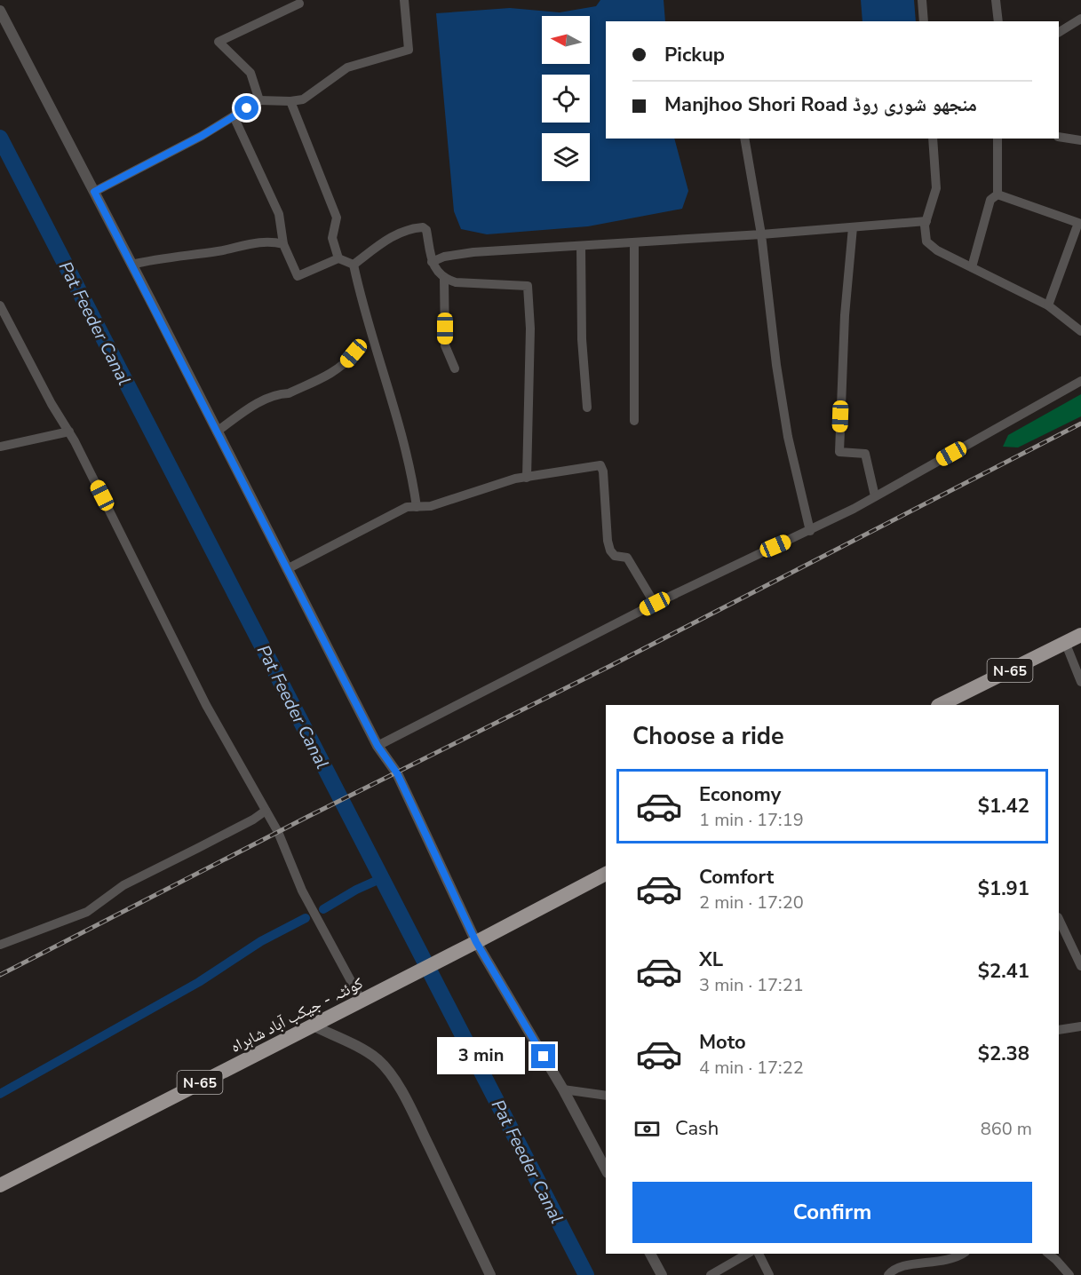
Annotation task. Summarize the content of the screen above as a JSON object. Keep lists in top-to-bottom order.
{
  "streets": {
    "highway": ["N-65", "کوئٹہ - جیکب آباد شاہراہ"]
  },
  "water": ["Pat Feeder Canal"],
  "north": "left",
  "page": {
    "banner": ["Pickup", "Manjhoo Shori Road منجھو شوری روڈ"],
    "heading": "Choose a ride",
    "list": [
      {
        "name": "Economy",
        "note": "1 min · 17:19",
        "value": "$1.42"
      },
      {
        "name": "Comfort",
        "note": "2 min · 17:20",
        "value": "$1.91"
      },
      {
        "name": "XL",
        "note": "3 min · 17:21",
        "value": "$2.41"
      },
      {
        "name": "Moto",
        "note": "4 min · 17:22",
        "value": "$2.38"
      }
    ],
    "bubble": "3 min",
    "pay": ["Cash", "860 m"],
    "buttons": "Confirm"
  }
}
